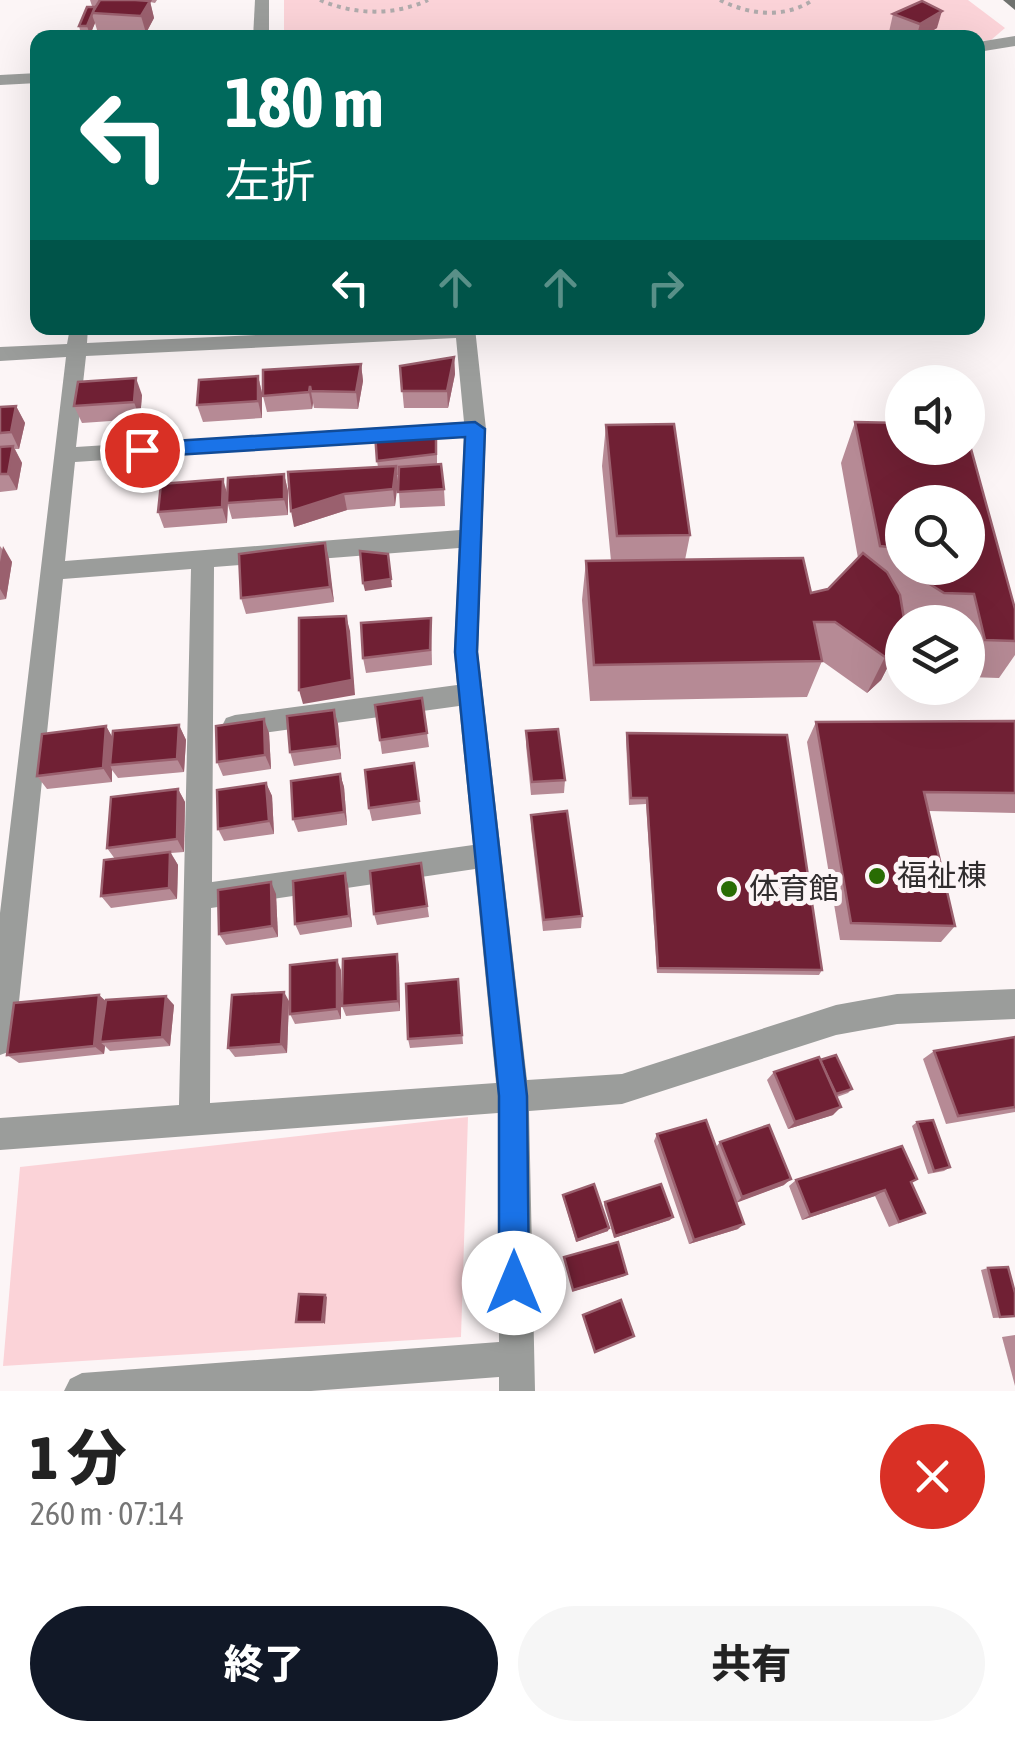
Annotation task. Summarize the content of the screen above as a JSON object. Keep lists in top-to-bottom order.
{
  "places": ["福祉棟", "体育館"],
  "page": {
    "turn": ["180 m", "左折"],
    "heading": ["1 分", "260 m · 07:14"],
    "buttons": ["終了", "共有"]
  }
}
